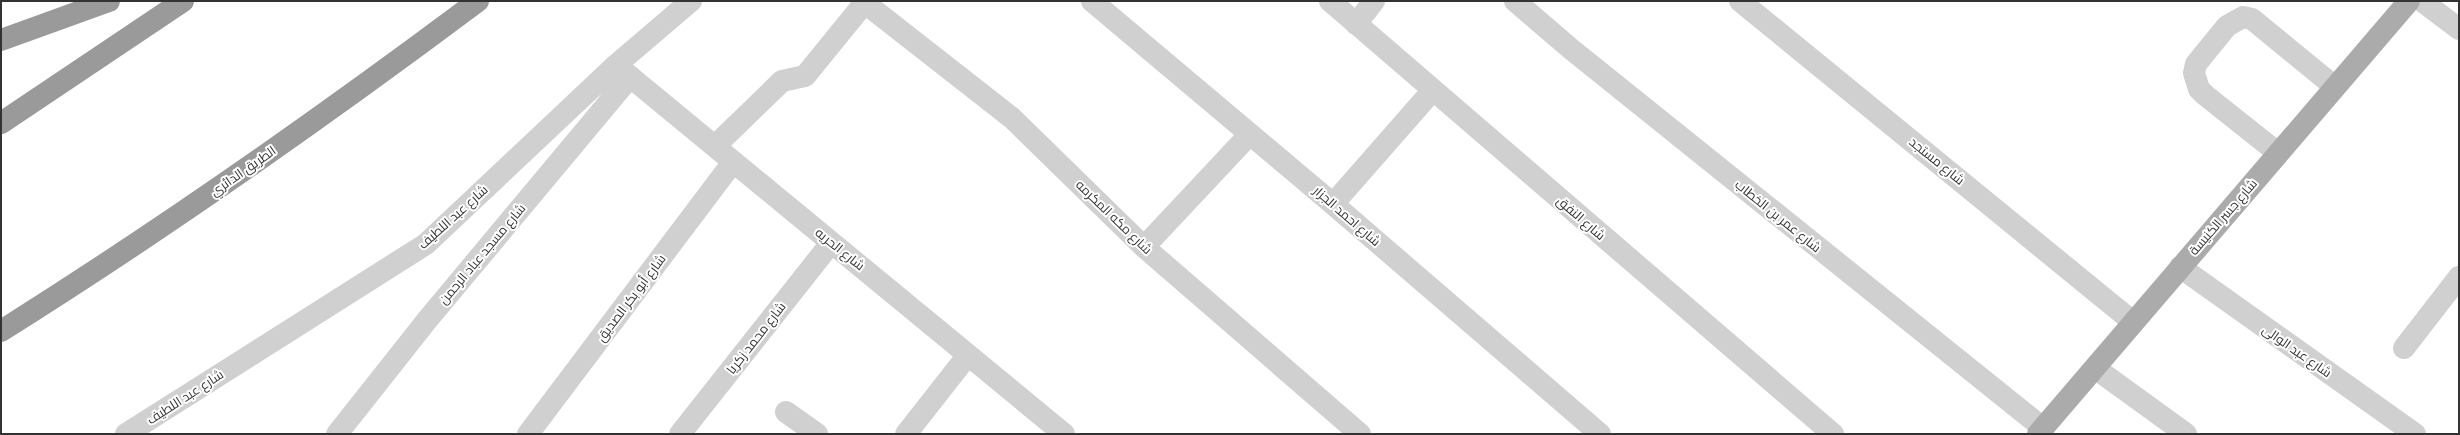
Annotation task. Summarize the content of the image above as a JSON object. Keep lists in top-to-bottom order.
{
  "streets": {
    "highway": ["الطريق الدائري"],
    "main road": ["شارع جسر الكنيسة"],
    "street": [
      "شارع مستجد",
      "شارع احمد الجزار",
      "شارع عمر بن الخطاب",
      "شارع عبد اللطيف",
      "شارع مكه المكرمه",
      "شارع النفق",
      "شارع الحريه",
      "شارع مسجد عباد الرحمن",
      "شارع أبو بكر الصديق",
      "شارع محمد زكريا",
      "شارع عبد الوالى"
    ]
  },
  "crossings": [
    ["شارع مستجد", "شارع جسر الكنيسة"],
    ["شارع عمر بن الخطاب", "شارع جسر الكنيسة"],
    ["شارع عبد اللطيف", "شارع الحريه"],
    ["شارع عبد اللطيف", "شارع مسجد عباد الرحمن"],
    ["شارع جسر الكنيسة", "شارع عبد الوالى"],
    ["شارع الحريه", "شارع مسجد عباد الرحمن"],
    ["شارع الحريه", "شارع أبو بكر الصديق"],
    ["شارع الحريه", "شارع محمد زكريا"]
  ]
}
